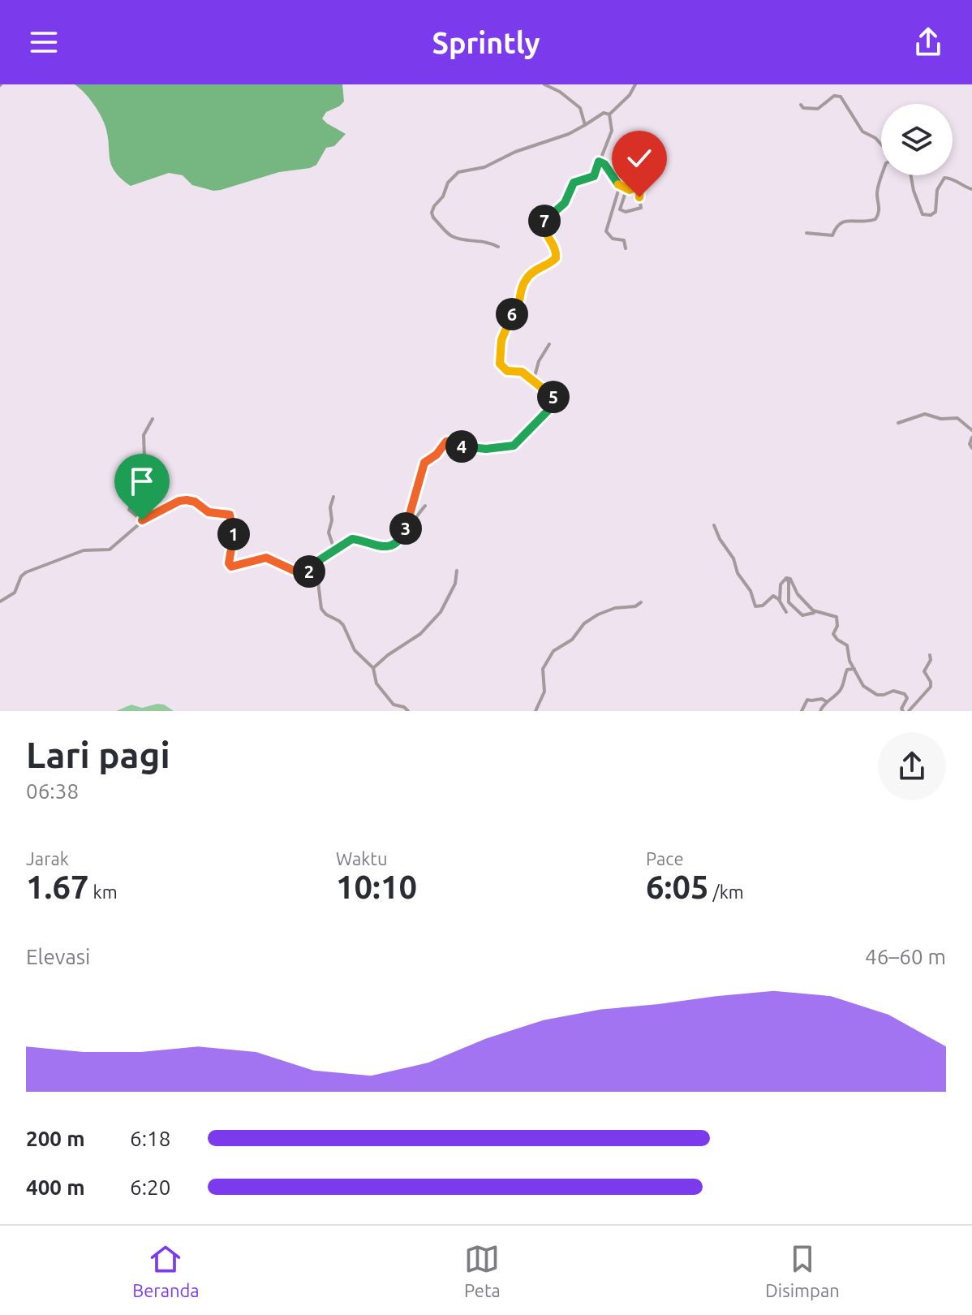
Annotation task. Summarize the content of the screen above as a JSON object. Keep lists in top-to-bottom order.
{
  "page": {
    "header": "Sprintly",
    "pins": [
      "7",
      "6",
      "5",
      "4",
      "3",
      "1",
      "2"
    ],
    "heading": ["Lari pagi", "06:38"],
    "stats": [
      ["Jarak", "1.67 km"],
      ["Waktu", "10:10"],
      ["Pace", "6:05 /km"]
    ],
    "chart": ["Elevasi", "46–60 m"],
    "list": [
      {
        "name": "200 m",
        "note": "6:18"
      },
      {
        "name": "400 m",
        "note": "6:20"
      }
    ],
    "tabs": ["Beranda", "Peta", "Disimpan"]
  }
}
